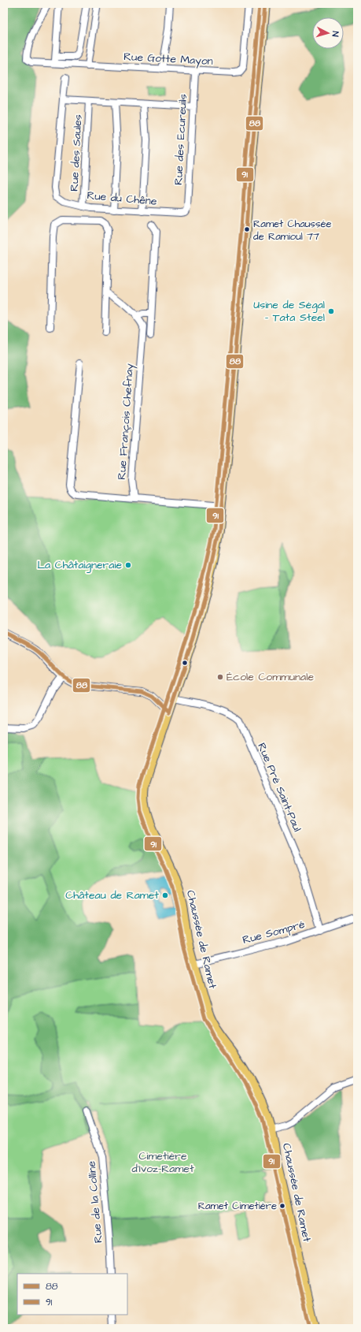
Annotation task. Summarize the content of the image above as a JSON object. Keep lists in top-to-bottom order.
{
  "streets": {
    "main road": ["Chaussée de Ramet"],
    "street": [
      "Rue Gotte Mayon",
      "Rue des Ecureuils",
      "Rue des Saules",
      "Rue du Chêne",
      "Rue François Chefnay",
      "Rue Pré Saint-Paul",
      "Rue Sompré",
      "Rue de la Colline"
    ]
  },
  "crossings": [
    ["Rue Gotte Mayon", "Rue des Ecureuils"],
    ["Rue des Ecureuils", "Rue du Chêne"],
    ["Rue des Saules", "Rue du Chêne"],
    ["Rue Pré Saint-Paul", "Rue Sompré"],
    ["Rue Sompré", "Chaussée de Ramet"]
  ],
  "parks": ["Cimetière d'Ivoz-Ramet"],
  "places": [
    "Ramet Chaussée de Ramioul 77",
    "Usine de Ségal - Tata Steel",
    "La Châtaigneraie",
    "École Communale",
    "Château de Ramet",
    "Ramet Cimetière"
  ],
  "lines": ["transit line 88", "transit line 91"],
  "legend": ["88", "91"],
  "north": "right"
}
